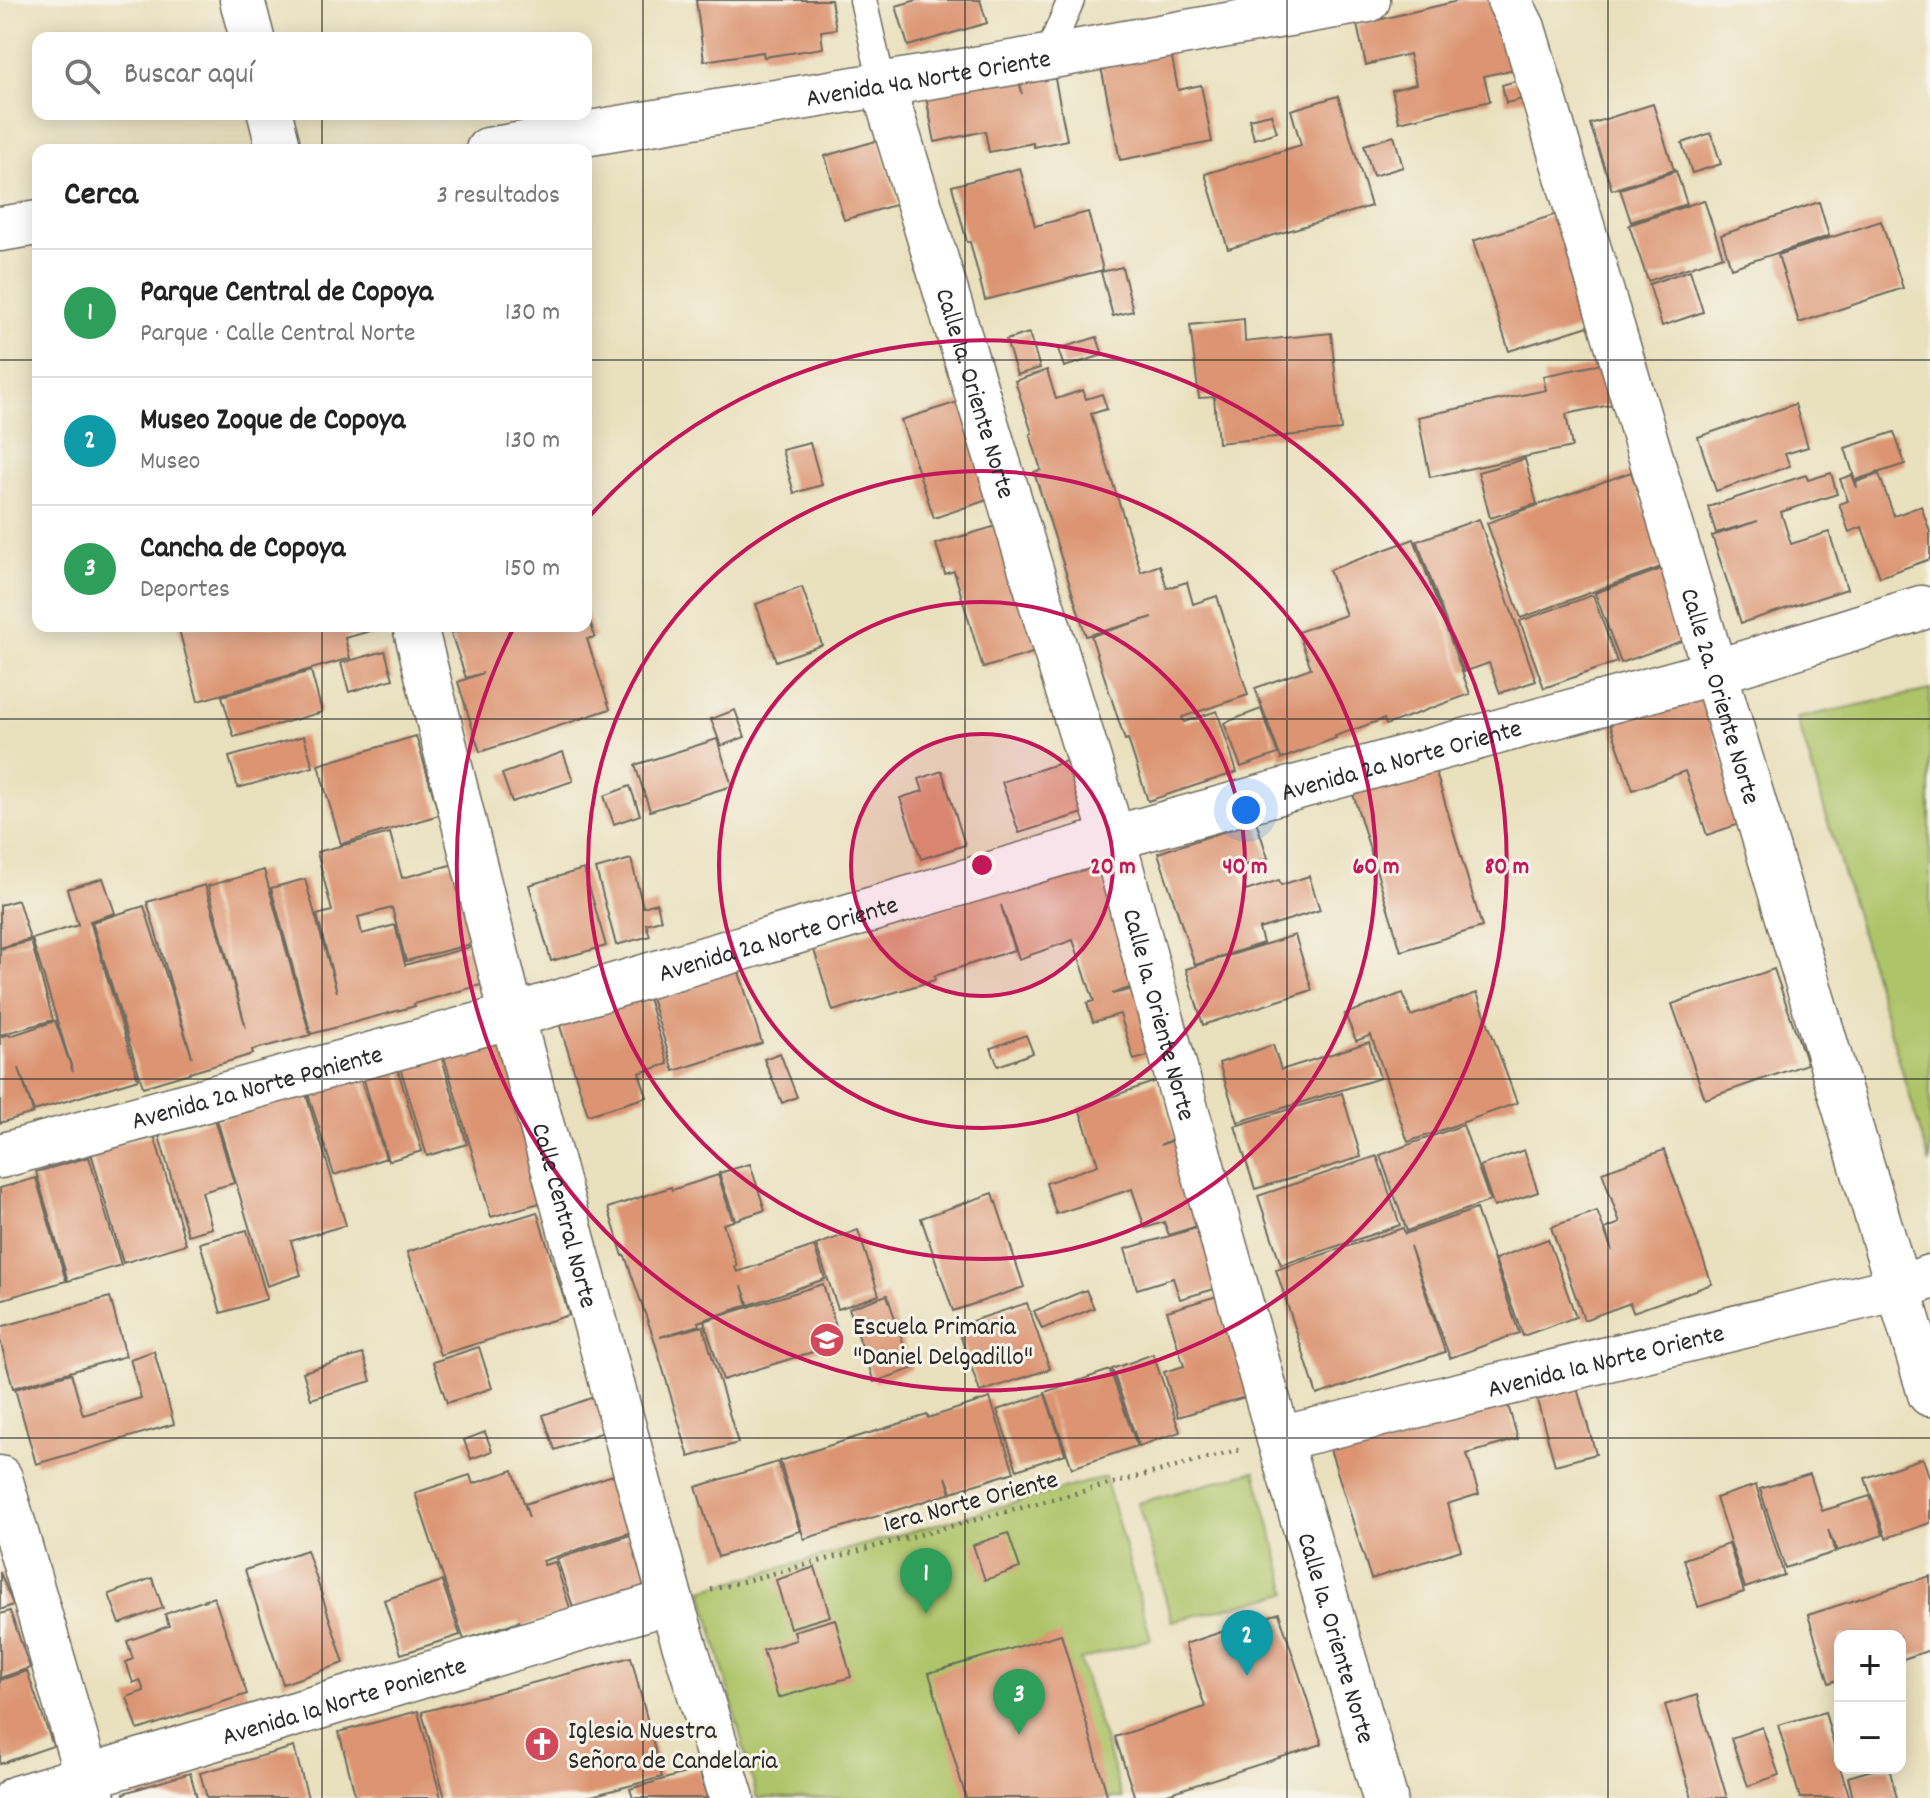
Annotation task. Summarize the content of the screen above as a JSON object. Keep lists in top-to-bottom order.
{
  "streets": {
    "street": [
      "Avenida 4a Norte Oriente",
      "Calle 1a. Oriente Norte",
      "Calle 2a. Oriente Norte",
      "Avenida 2a Norte Oriente",
      "Avenida 2a Norte Poniente",
      "Calle Central Norte",
      "Avenida 1a Norte Oriente",
      "Avenida 1a Norte Poniente"
    ],
    "path": ["1era Norte Oriente"]
  },
  "crossings": [
    ["Avenida 4a Norte Oriente", "Calle 1a. Oriente Norte"],
    ["Calle 1a. Oriente Norte", "Avenida 2a Norte Oriente"],
    ["Calle 1a. Oriente Norte", "Avenida 1a Norte Oriente"],
    ["Calle 1a. Oriente Norte", "1era Norte Oriente"],
    ["Calle 2a. Oriente Norte", "Avenida 2a Norte Oriente"],
    ["Calle 2a. Oriente Norte", "Avenida 1a Norte Oriente"],
    ["Avenida 2a Norte Oriente", "Avenida 2a Norte Poniente"],
    ["Avenida 2a Norte Oriente", "Calle Central Norte"],
    ["Avenida 2a Norte Poniente", "Calle Central Norte"],
    ["Calle Central Norte", "1era Norte Oriente"],
    ["Calle Central Norte", "Avenida 1a Norte Poniente"],
    ["Avenida 1a Norte Oriente", "1era Norte Oriente"],
    ["1era Norte Oriente", "Avenida 1a Norte Poniente"]
  ],
  "places": {
    "school or university": ["Escuela Primaria \"Daniel Delgadillo\""],
    "church": ["Iglesia Nuestra Señora de Candelaria"]
  },
  "page": {
    "search": "Buscar aquí",
    "heading": ["Cerca", "3 resultados"],
    "list": [
      {
        "mark": "1",
        "name": "Parque Central de Copoya",
        "note": "Parque · Calle Central Norte",
        "value": "130 m"
      },
      {
        "mark": "2",
        "name": "Museo Zoque de Copoya",
        "note": "Museo",
        "value": "130 m"
      },
      {
        "mark": "3",
        "name": "Cancha de Copoya",
        "note": "Deportes",
        "value": "150 m"
      }
    ],
    "pins": ["1", "2", "3"],
    "map_buttons": ["+", "−"]
  },
  "rings": [
    "20 m",
    "40 m",
    "60 m",
    "80 m"
  ]
}
